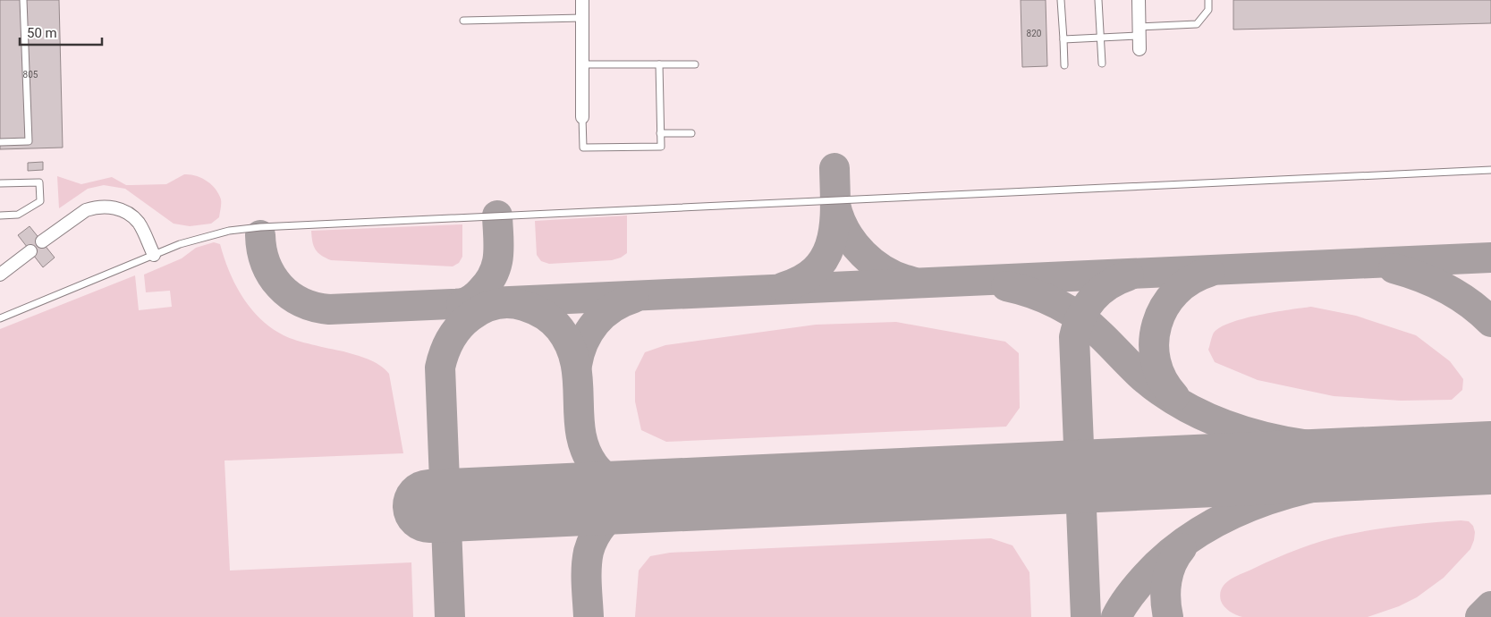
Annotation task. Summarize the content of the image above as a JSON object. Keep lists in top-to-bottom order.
{
  "house_numbers": ["820", "805"],
  "scale_bar": "50 m"
}
